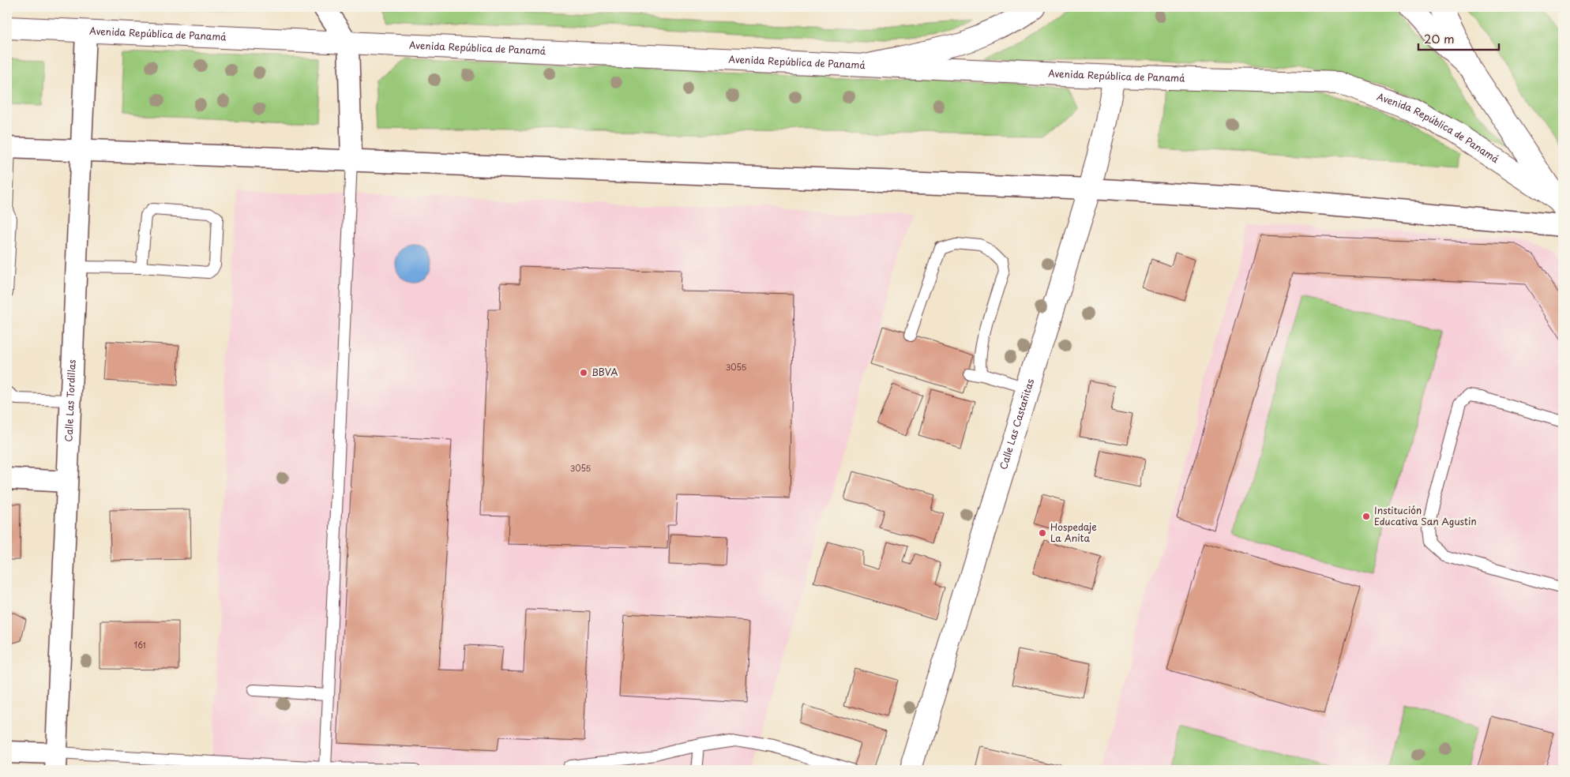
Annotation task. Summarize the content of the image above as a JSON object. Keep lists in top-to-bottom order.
{
  "streets": {
    "main road": ["Avenida República de Panamá", "Calle Las Castañitas"],
    "street": ["Calle Las Tordillas"]
  },
  "crossings": [
    ["Avenida República de Panamá", "Calle Las Tordillas"],
    ["Avenida República de Panamá", "Calle Las Castañitas"]
  ],
  "places": ["BBVA", "Institución Educativa San Agustin", "Hospedaje La Anita"],
  "house_numbers": ["3055", "3055", "161"],
  "scale_bar": "20 m"
}
